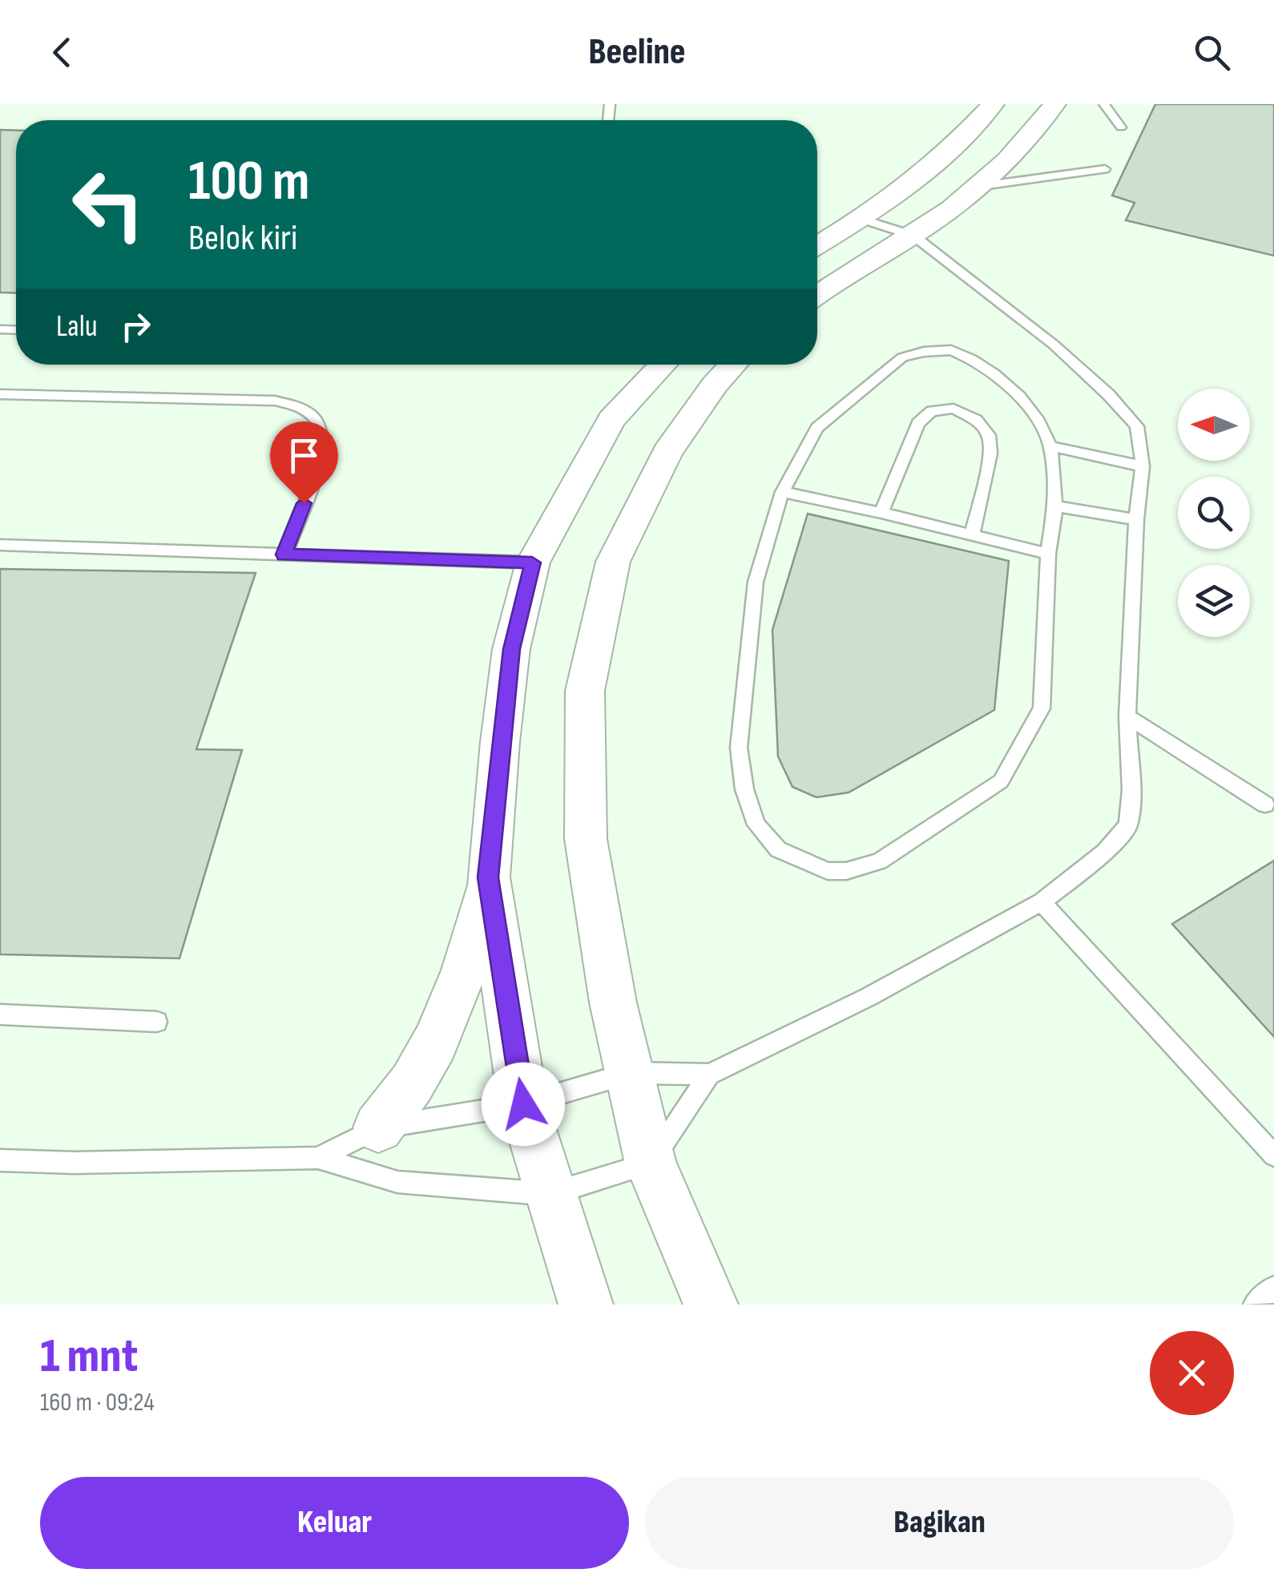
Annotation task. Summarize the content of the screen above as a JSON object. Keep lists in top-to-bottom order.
{
  "north": "left",
  "page": {
    "header": "Beeline",
    "turn": ["100 m", "Belok kiri"],
    "then": "Lalu",
    "heading": ["1 mnt", "160 m · 09:24"],
    "buttons": ["Keluar", "Bagikan"]
  }
}
